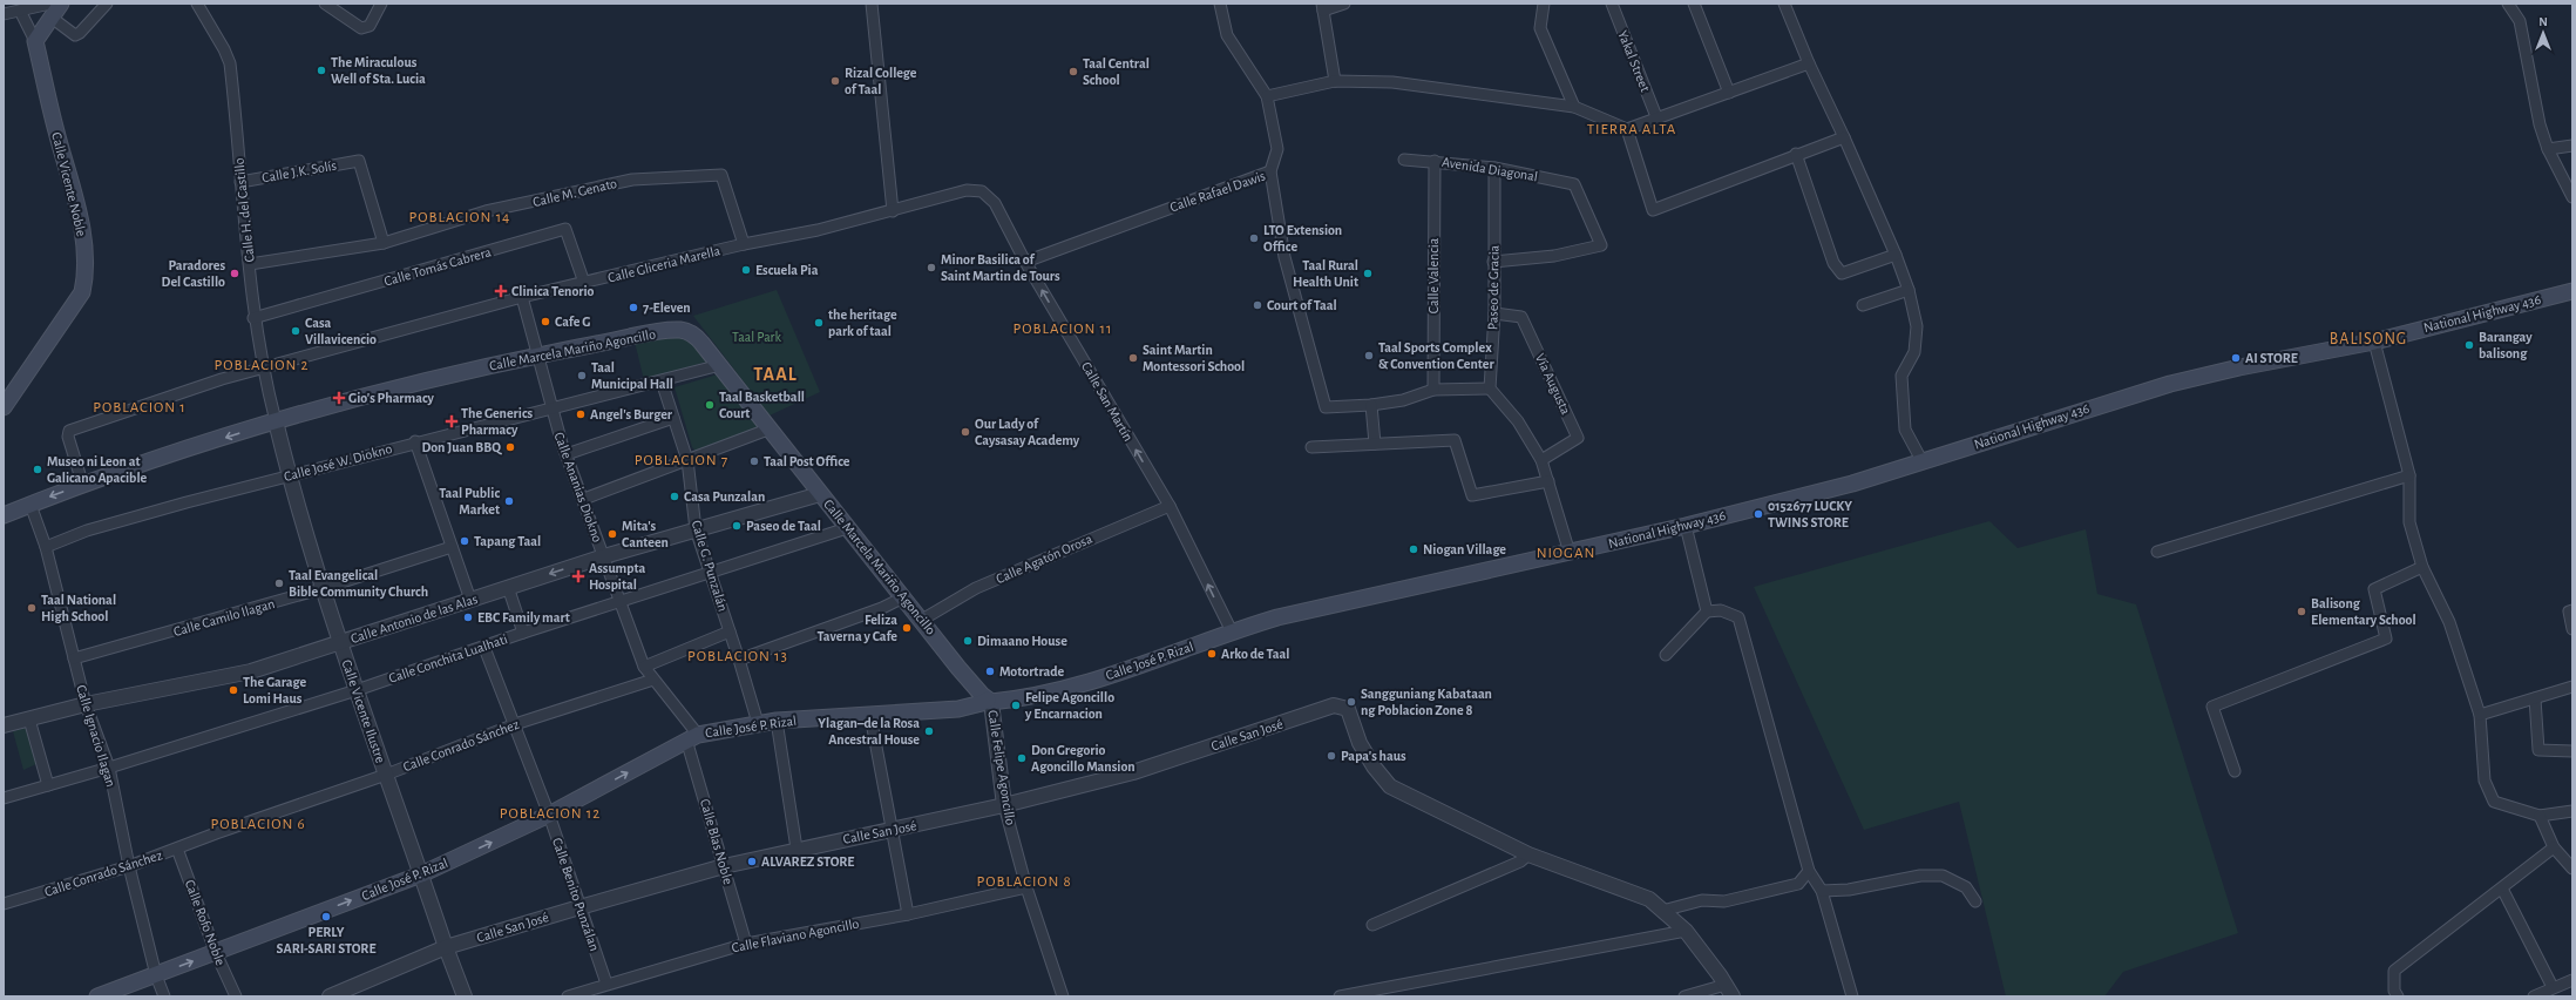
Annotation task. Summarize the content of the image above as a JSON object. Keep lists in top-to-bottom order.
{
  "streets": {
    "main road": [
      "Calle Vicente Noble",
      "National Highway 436",
      "Calle Marcela Mariño Agoncillo",
      "Calle José P. Rizal"
    ],
    "street": [
      "Yakal Street",
      "Avenida Diagonal",
      "Calle J.K. Solís",
      "Calle Rafael Dawis",
      "Calle M. Genato",
      "Calle H. del Castillo",
      "Calle Gliceria Marella",
      "Calle Tomás Cabrera",
      "Calle Valencia",
      "Paseo de Gracia",
      "Vía Augusta",
      "Calle San Martín",
      "Calle José W. Diokno",
      "Calle Ananias Diokno",
      "Calle Agatón Orosa",
      "Calle G. Punzalán",
      "Calle Camilo Ilagan",
      "Calle Antonio de las Alas",
      "Calle Conchita Lualhati",
      "Calle Vicente Ilustre",
      "Calle San José",
      "Calle Ignacio Ilagan",
      "Calle Conrado Sánchez",
      "Calle Felipe Agoncillo",
      "Calle Blas Noble",
      "Calle Benito Punzálan",
      "Calle Rofo Noble",
      "Calle Flaviano Agoncillo"
    ]
  },
  "crossings": [
    ["Avenida Diagonal", "Calle Valencia"],
    ["Avenida Diagonal", "Paseo de Gracia"],
    ["Calle J.K. Solís", "Calle M. Genato"],
    ["Calle J.K. Solís", "Calle H. del Castillo"],
    ["Calle Rafael Dawis", "Calle Valencia"],
    ["Calle Rafael Dawis", "Paseo de Gracia"],
    ["Calle Rafael Dawis", "Calle San Martín"],
    ["Calle M. Genato", "Calle H. del Castillo"],
    ["Calle M. Genato", "Calle Gliceria Marella"],
    ["Calle H. del Castillo", "Calle Gliceria Marella"],
    ["Calle H. del Castillo", "Calle Tomás Cabrera"],
    ["Calle H. del Castillo", "Calle Marcela Mariño Agoncillo"],
    ["Calle H. del Castillo", "Calle Vicente Ilustre"],
    ["Calle Gliceria Marella", "Calle Tomás Cabrera"],
    ["Calle Gliceria Marella", "Calle Marcela Mariño Agoncillo"],
    ["Calle Gliceria Marella", "Calle San Martín"],
    ["Calle Gliceria Marella", "Calle Ananias Diokno"],
    ["Paseo de Gracia", "Vía Augusta"],
    ["National Highway 436", "Calle José P. Rizal"],
    ["Calle Marcela Mariño Agoncillo", "Calle José W. Diokno"],
    ["Calle Marcela Mariño Agoncillo", "Calle Ananias Diokno"],
    ["Calle Marcela Mariño Agoncillo", "Calle Agatón Orosa"],
    ["Calle Marcela Mariño Agoncillo", "Calle Antonio de las Alas"],
    ["Calle Marcela Mariño Agoncillo", "Calle Conchita Lualhati"],
    ["Calle Marcela Mariño Agoncillo", "Calle José P. Rizal"],
    ["Calle Marcela Mariño Agoncillo", "Calle Vicente Ilustre"],
    ["Calle Marcela Mariño Agoncillo", "Calle Ignacio Ilagan"],
    ["Calle Marcela Mariño Agoncillo", "Calle Felipe Agoncillo"],
    ["Calle San Martín", "Calle Agatón Orosa"],
    ["Calle San Martín", "Calle José P. Rizal"],
    ["Calle José W. Diokno", "Calle Ananias Diokno"],
    ["Calle José W. Diokno", "Calle G. Punzalán"],
    ["Calle José W. Diokno", "Calle Vicente Ilustre"],
    ["Calle José W. Diokno", "Calle Ignacio Ilagan"],
    ["Calle Ananias Diokno", "Calle Antonio de las Alas"],
    ["Calle Ananias Diokno", "Calle Conchita Lualhati"],
    ["Calle Ananias Diokno", "Calle José P. Rizal"],
    ["Calle Ananias Diokno", "Calle Conrado Sánchez"],
    ["Calle Ananias Diokno", "Calle Blas Noble"],
    ["Calle G. Punzalán", "Calle Antonio de las Alas"],
    ["Calle G. Punzalán", "Calle Conchita Lualhati"],
    ["Calle G. Punzalán", "Calle José P. Rizal"],
    ["Calle Camilo Ilagan", "Calle Vicente Ilustre"],
    ["Calle Camilo Ilagan", "Calle Ignacio Ilagan"],
    ["Calle Antonio de las Alas", "Calle Vicente Ilustre"],
    ["Calle Antonio de las Alas", "Calle Ignacio Ilagan"],
    ["Calle Conchita Lualhati", "Calle Vicente Ilustre"],
    ["Calle Conchita Lualhati", "Calle Ignacio Ilagan"],
    ["Calle Conchita Lualhati", "Calle Benito Punzálan"],
    ["Calle José P. Rizal", "Calle Vicente Ilustre"],
    ["Calle José P. Rizal", "Calle Ignacio Ilagan"],
    ["Calle José P. Rizal", "Calle Felipe Agoncillo"],
    ["Calle José P. Rizal", "Calle Blas Noble"],
    ["Calle José P. Rizal", "Calle Benito Punzálan"],
    ["Calle José P. Rizal", "Calle Rofo Noble"],
    ["Calle Vicente Ilustre", "Calle San José"],
    ["Calle Vicente Ilustre", "Calle Conrado Sánchez"],
    ["Calle San José", "Calle Felipe Agoncillo"],
    ["Calle San José", "Calle Blas Noble"],
    ["Calle San José", "Calle Benito Punzálan"],
    ["Calle Ignacio Ilagan", "Calle Conrado Sánchez"],
    ["Calle Conrado Sánchez", "Calle Benito Punzálan"],
    ["Calle Conrado Sánchez", "Calle Rofo Noble"],
    ["Calle Felipe Agoncillo", "Calle Flaviano Agoncillo"],
    ["Calle Blas Noble", "Calle Flaviano Agoncillo"],
    ["Calle Benito Punzálan", "Calle Flaviano Agoncillo"]
  ],
  "one_way": ["Calle San Martín", "Calle José P. Rizal"],
  "districts": [
    "TIERRA ALTA",
    "POBLACION 14",
    "POBLACION 11",
    "BALISONG",
    "POBLACION 2",
    "TAAL",
    "POBLACION 1",
    "POBLACION 7",
    "NIOGAN",
    "POBLACION 13",
    "POBLACION 12",
    "POBLACION 6",
    "POBLACION 8"
  ],
  "parks": ["Taal Park"],
  "places": {
    "other": [
      "The Miraculous Well of Sta. Lucia",
      "Taal Central School",
      "Rizal College of Taal",
      "LTO Extension Office",
      "Minor Basilica of Saint Martin de Tours",
      "Escuela Pia",
      "Paradores Del Castillo",
      "Taal Rural Health Unit",
      "Court of Taal",
      "7-Eleven",
      "Cafe G",
      "the heritage park of taal",
      "Casa Villavicencio",
      "Barangay balisong",
      "Taal Sports Complex & Convention Center",
      "Saint Martin Montessori School",
      "AI STORE",
      "Taal Municipal Hall",
      "Taal Basketball Court",
      "Angel's Burger",
      "Our Lady of Caysasay Academy",
      "Don Juan BBQ",
      "Taal Post Office",
      "Museo ni Leon at Galicano Apacible",
      "Casa Punzalan",
      "Taal Public Market",
      "0152677 LUCKY TWINS STORE",
      "Paseo de Taal",
      "Mita's Canteen",
      "Tapang Taal",
      "Niogan Village",
      "Taal Evangelical Bible Community Church",
      "Taal National High School",
      "Balisong Elementary School",
      "EBC Family mart",
      "Feliza Taverna y Cafe",
      "Dimaano House",
      "Arko de Taal",
      "Motortrade",
      "The Garage Lomi Haus",
      "Sangguniang Kabataan ng Poblacion Zone 8",
      "Felipe Agoncillo y Encarnacion",
      "Ylagan–de la Rosa Ancestral House",
      "Papa's haus",
      "Don Gregorio Agoncillo Mansion",
      "ALVAREZ STORE",
      "PERLY SARI-SARI STORE"
    ],
    "health": [
      "Clinica Tenorio",
      "Gio's Pharmacy",
      "The Generics Pharmacy",
      "Assumpta Hospital"
    ]
  },
  "north": "top"
}
